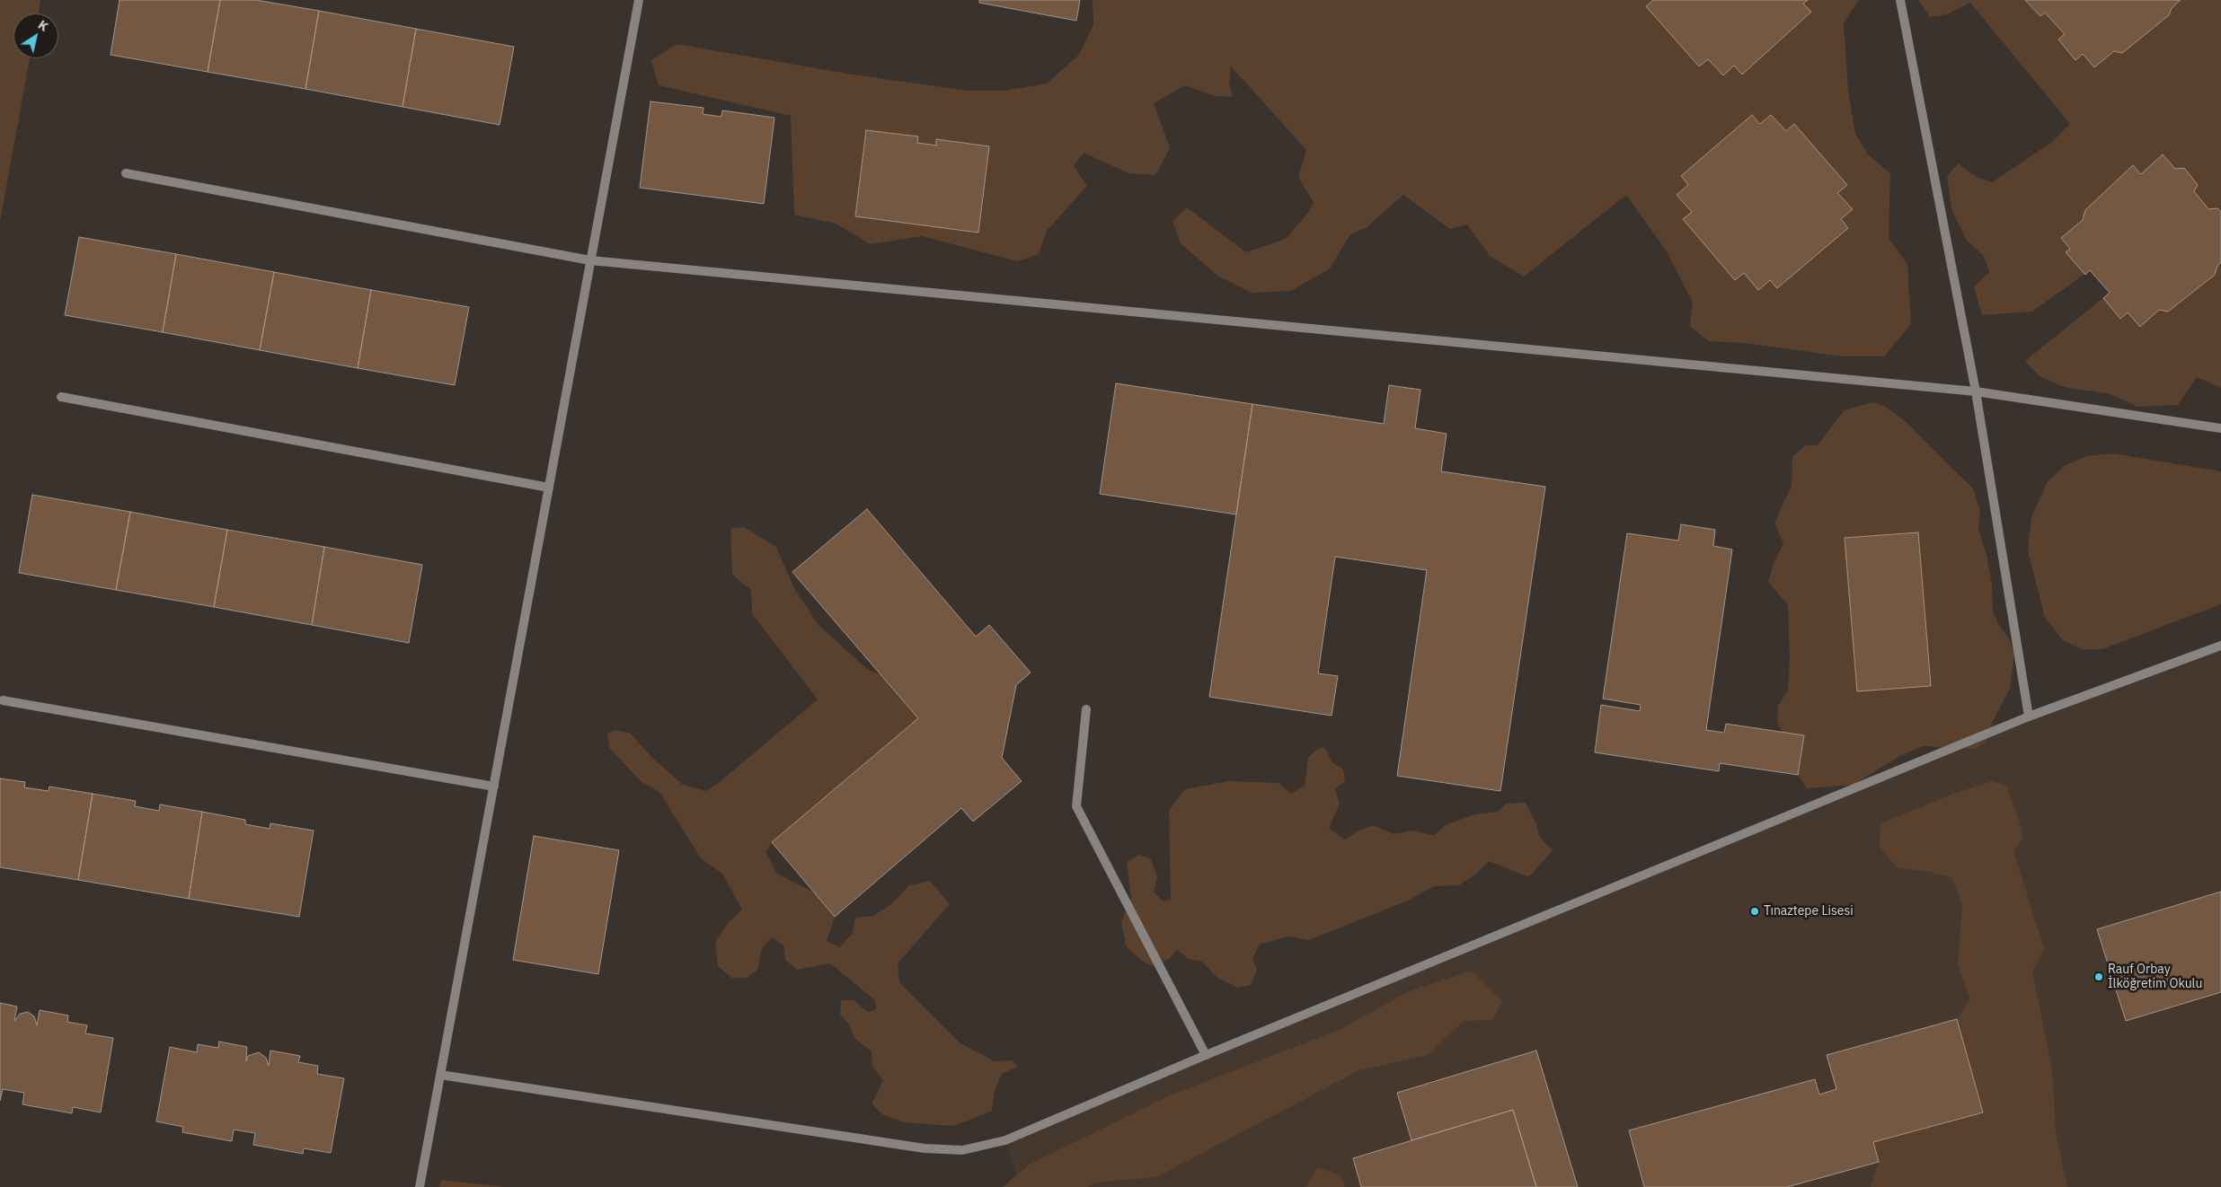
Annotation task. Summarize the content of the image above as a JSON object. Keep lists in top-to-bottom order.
{
  "places": ["Tınaztepe Lisesi", "Rauf Orbay İlköğretim Okulu"],
  "north": "top right"
}
